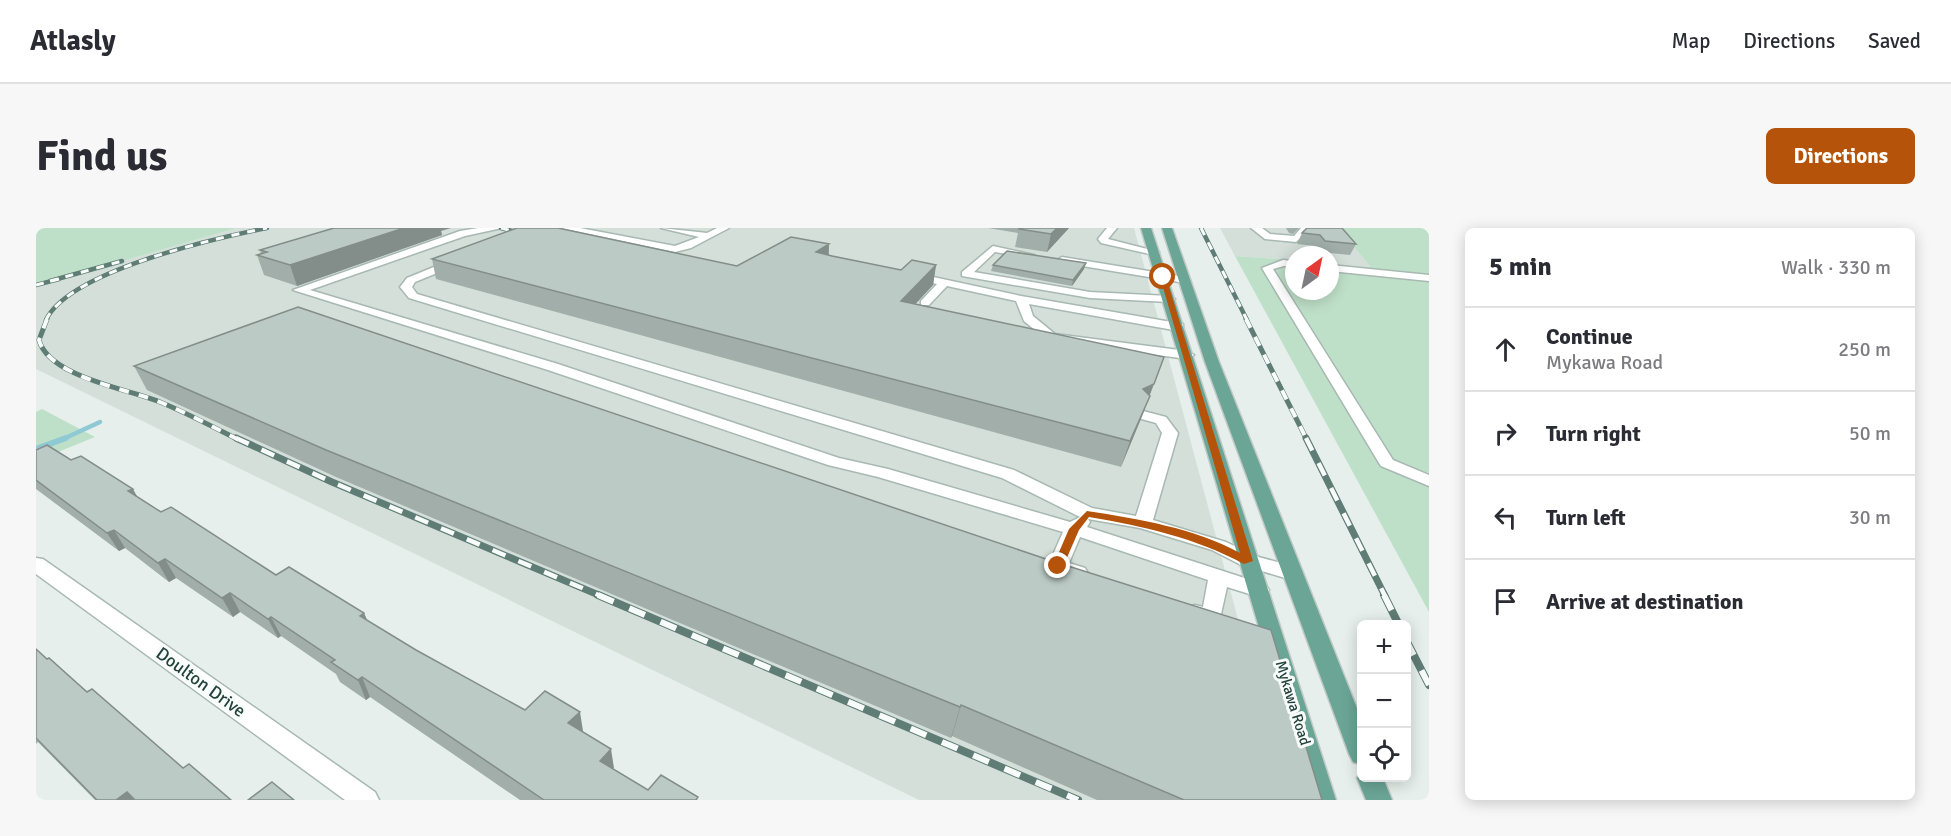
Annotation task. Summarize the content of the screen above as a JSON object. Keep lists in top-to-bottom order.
{
  "streets": {
    "main road": ["Mykawa Road"],
    "street": ["Doulton Drive"]
  },
  "north": "top right",
  "page": {
    "header": "Atlasly",
    "nav": ["Map", "Directions", "Saved"],
    "buttons": "Directions",
    "title": "Find us",
    "heading": ["5 min", "Walk · 330 m"],
    "list": [
      ["Continue", "Mykawa Road", "250 m"],
      ["Turn right", "50 m"],
      ["Turn left", "30 m"],
      "Arrive at destination"
    ],
    "map_buttons": ["+", "−"]
  }
}
